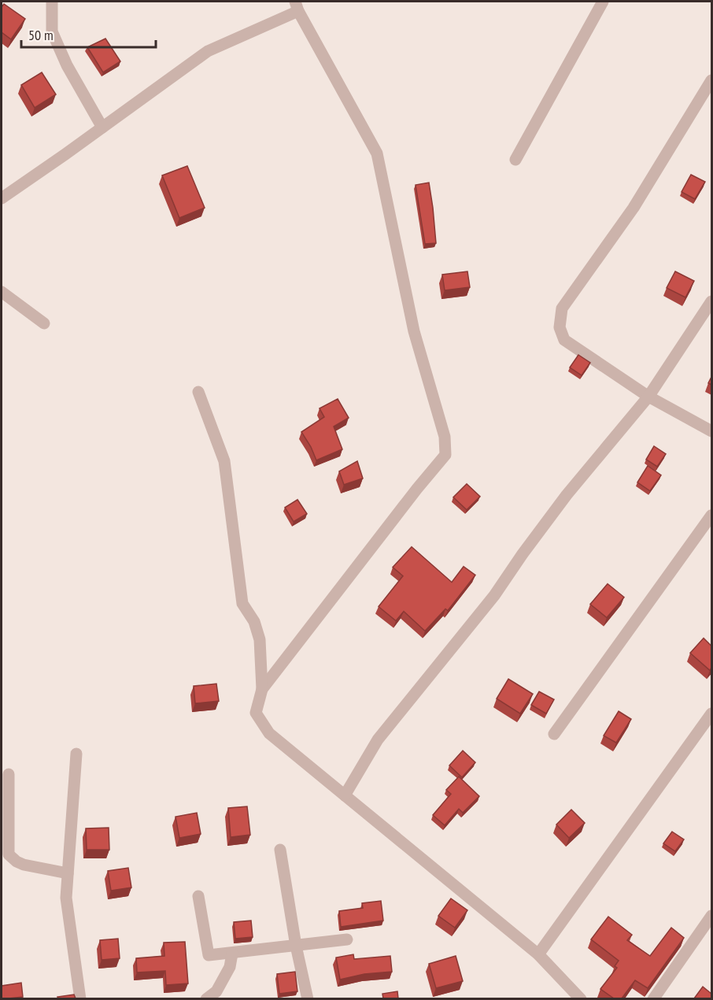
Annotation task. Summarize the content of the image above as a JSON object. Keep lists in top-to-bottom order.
{
  "scale_bar": "50 m"
}
